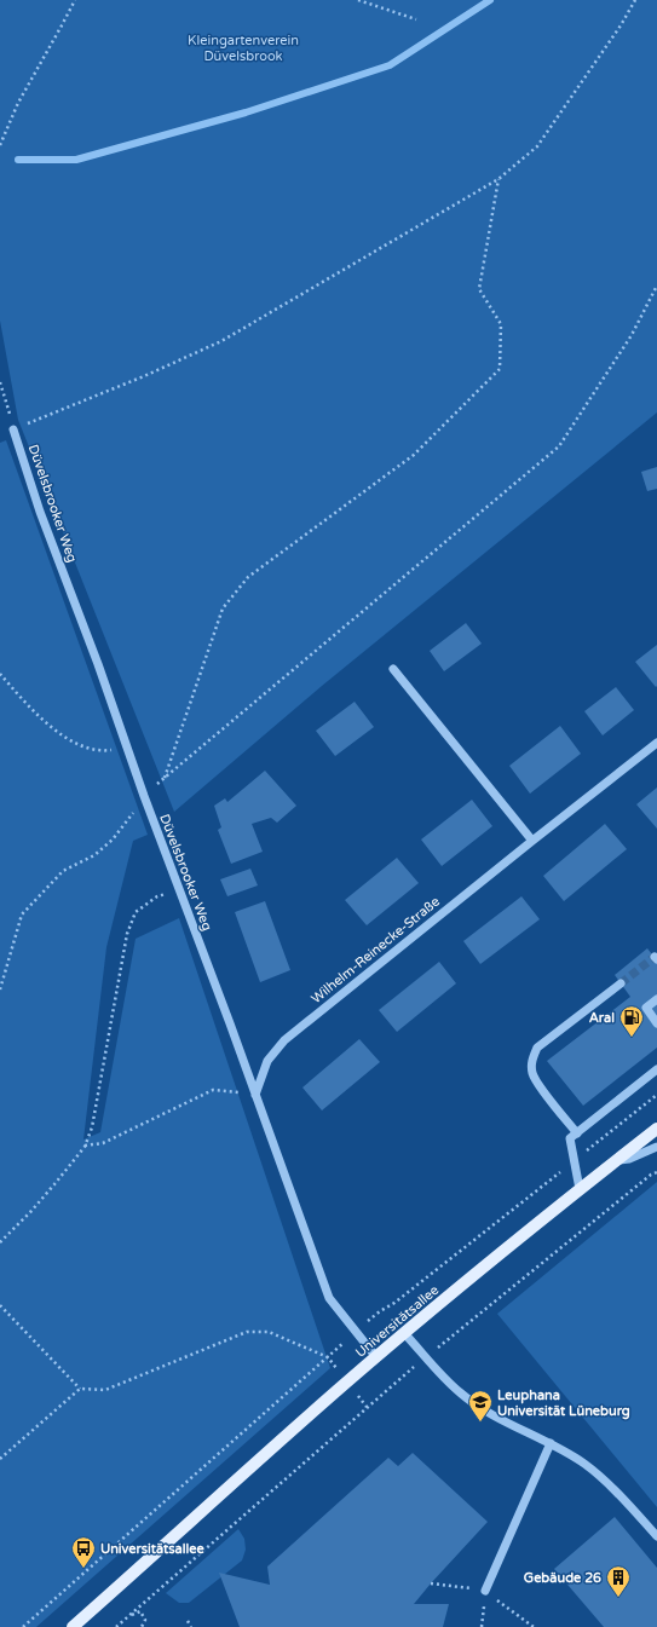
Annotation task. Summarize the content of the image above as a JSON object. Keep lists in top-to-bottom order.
{
  "streets": {
    "main road": ["Universitätsallee"],
    "street": ["Düvelsbrooker Weg", "Wilhelm-Reinecke-Straße"]
  },
  "crossings": [
    ["Düvelsbrooker Weg", "Wilhelm-Reinecke-Straße"],
    ["Düvelsbrooker Weg", "Universitätsallee"]
  ],
  "parks": ["Kleingartenverein Düvelsbrook"],
  "places": {
    "fuel station": ["Aral"],
    "school or university": ["Leuphana Universität Lüneburg"],
    "bus stop": ["Universitätsallee"],
    "building": ["Gebäude 26"]
  }
}
